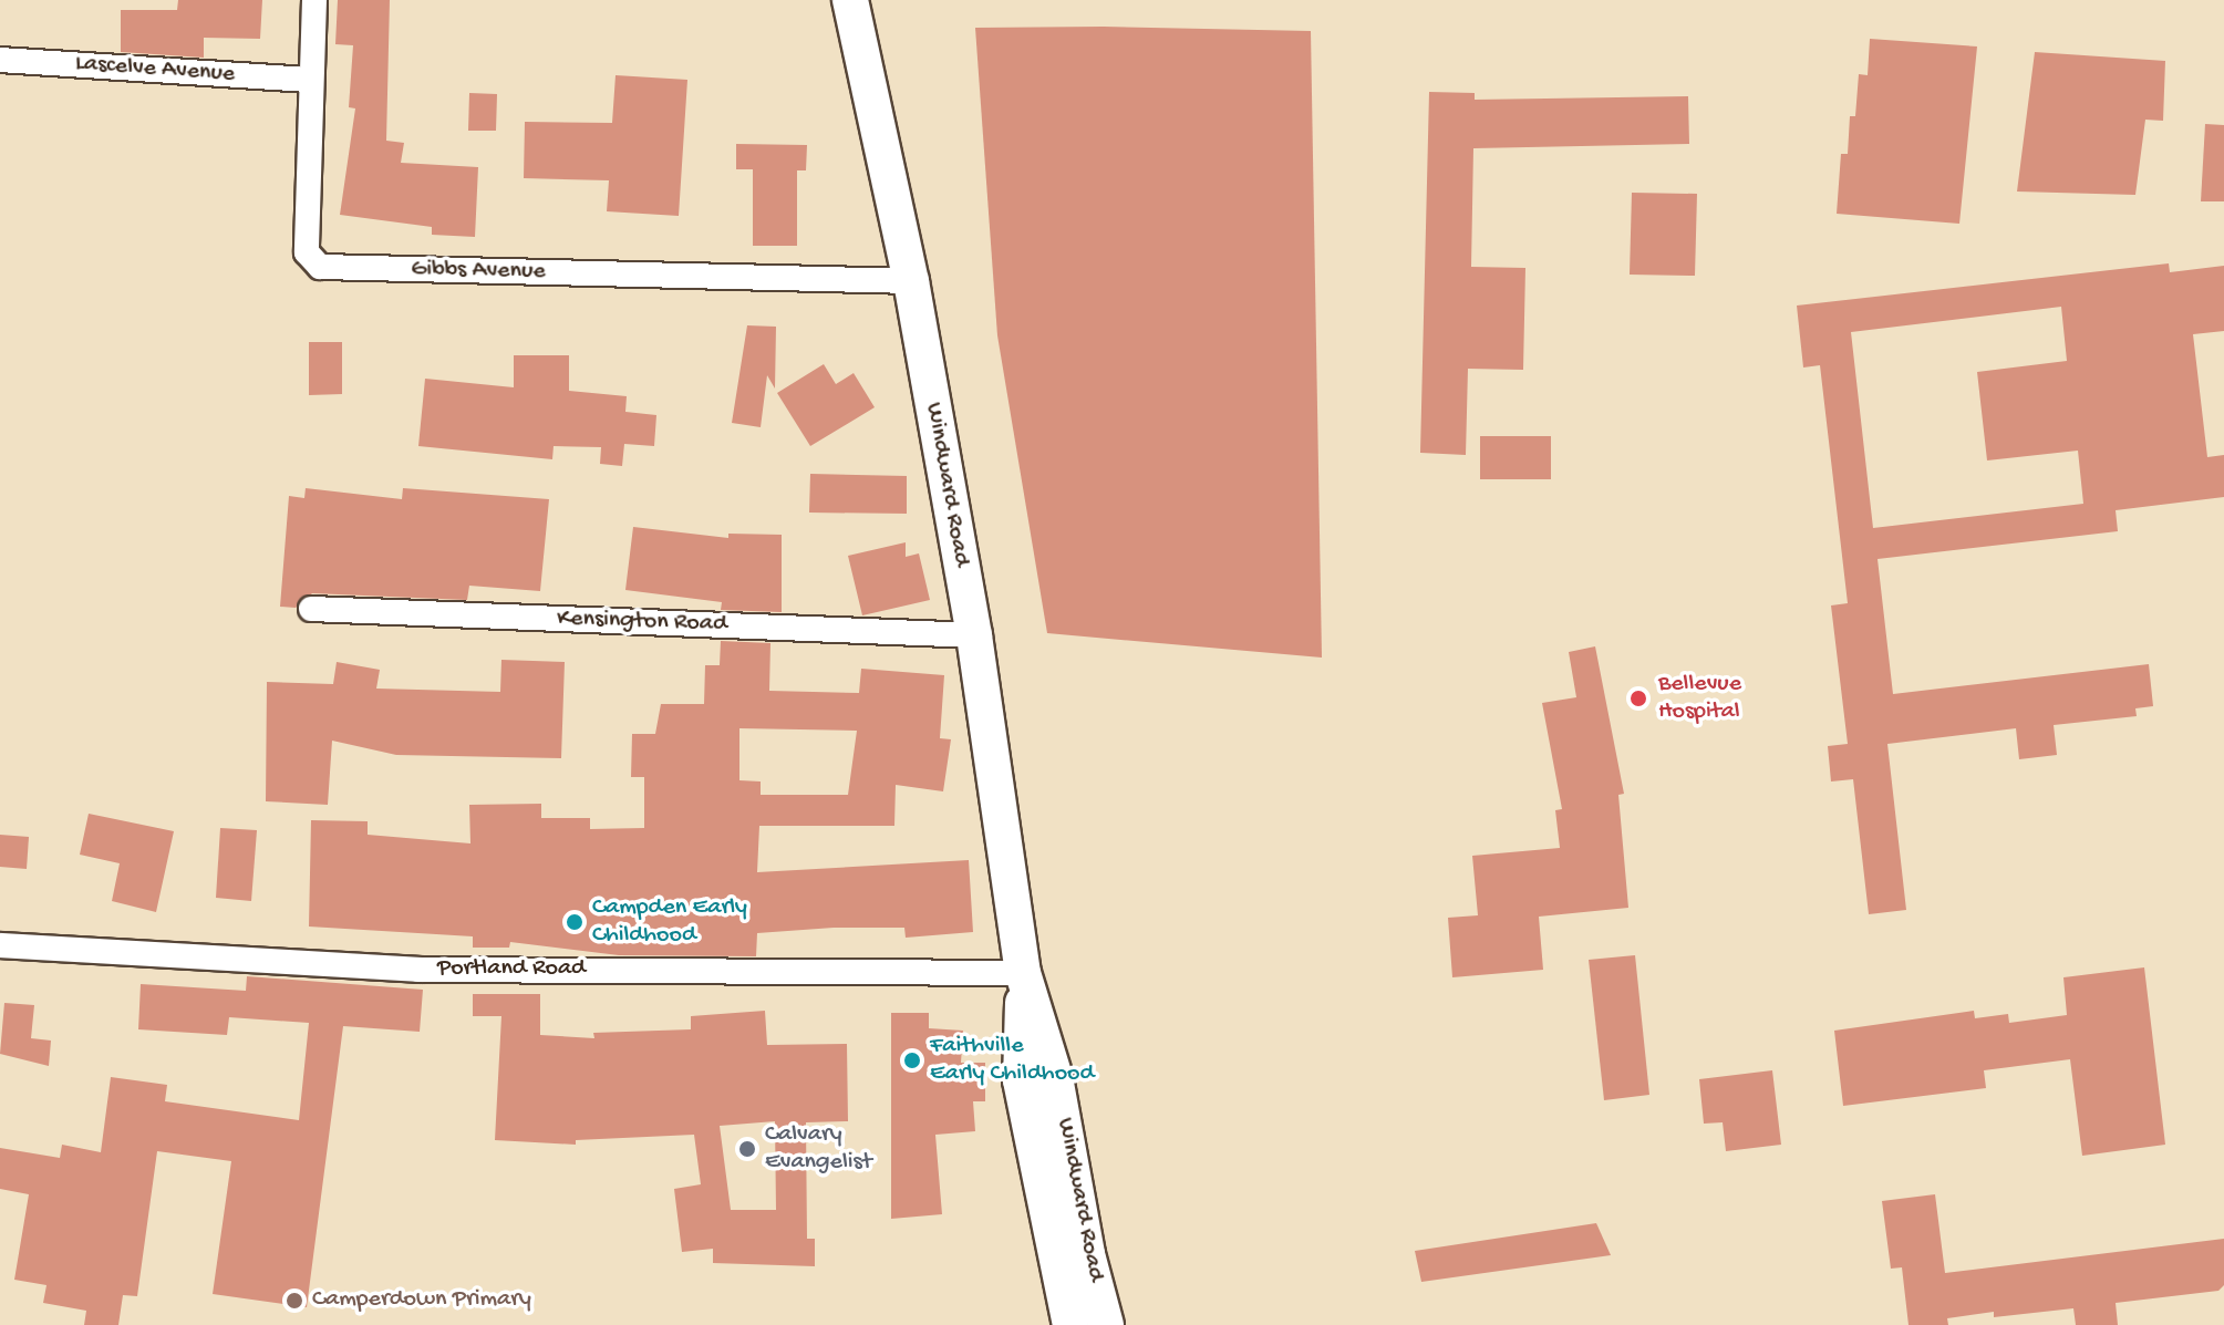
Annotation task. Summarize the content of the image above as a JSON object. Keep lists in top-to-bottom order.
{
  "streets": {
    "main road": ["Windward Road"],
    "street": [
      "Lascelve Avenue",
      "Gibbs Avenue",
      "Kensington Road",
      "Portland Road"
    ]
  },
  "crossings": [
    ["Lascelve Avenue", "Gibbs Avenue"],
    ["Gibbs Avenue", "Windward Road"],
    ["Windward Road", "Kensington Road"],
    ["Windward Road", "Portland Road"]
  ],
  "places": [
    "Bellevue Hospital",
    "Campden Early Childhood",
    "Faithville Early Childhood",
    "Calvary Evangelist",
    "Camperdown Primary"
  ]
}
